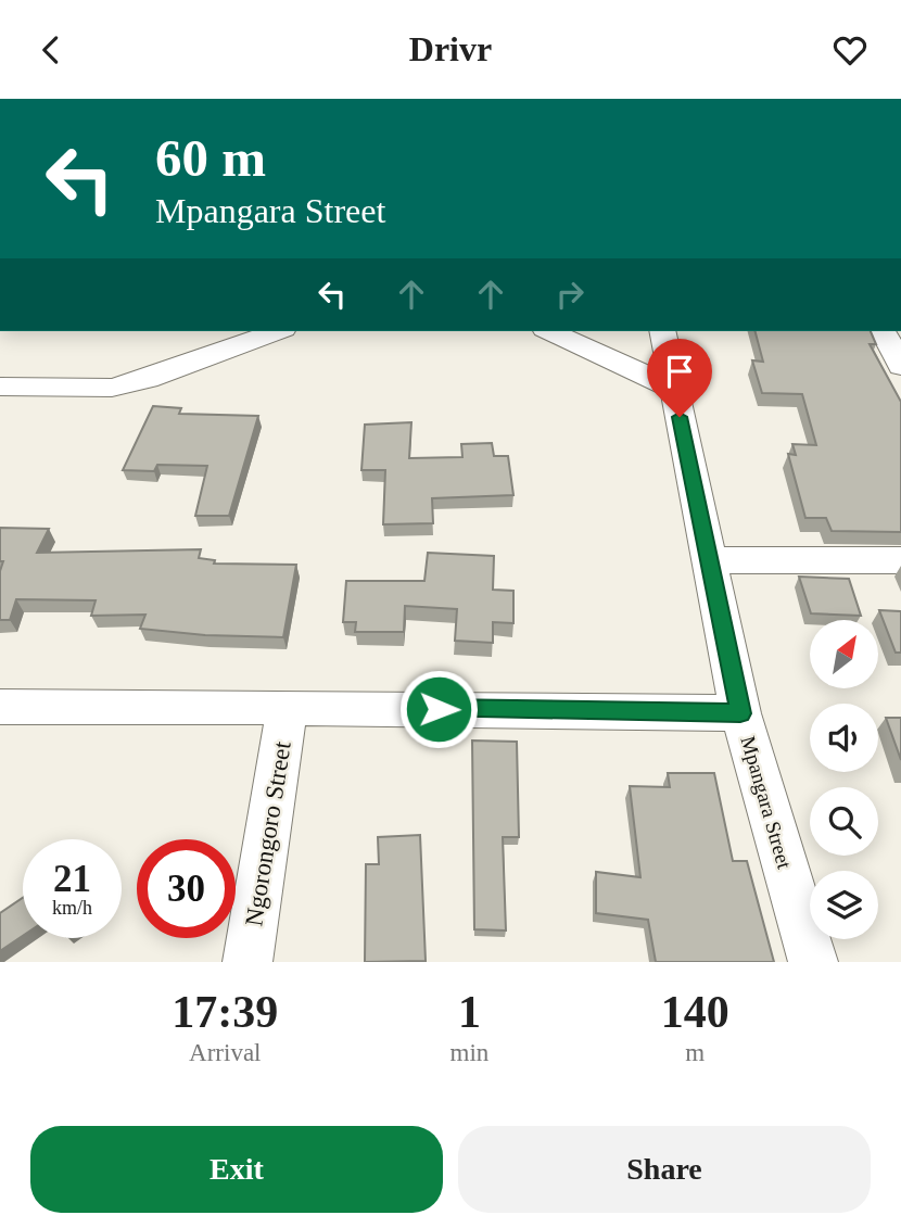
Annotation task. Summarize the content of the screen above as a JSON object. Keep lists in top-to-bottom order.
{
  "streets": {
    "street": ["Mpangara Street", "Ngorongoro Street"]
  },
  "north": "top right",
  "page": {
    "header": "Drivr",
    "turn": ["60 m", "Mpangara Street"],
    "speed": "21 km/h",
    "limit": "30",
    "eta": [
      "17:39",
      "Arrival",
      "1",
      "min",
      "140",
      "m"
    ],
    "buttons": ["Exit", "Share"]
  }
}
